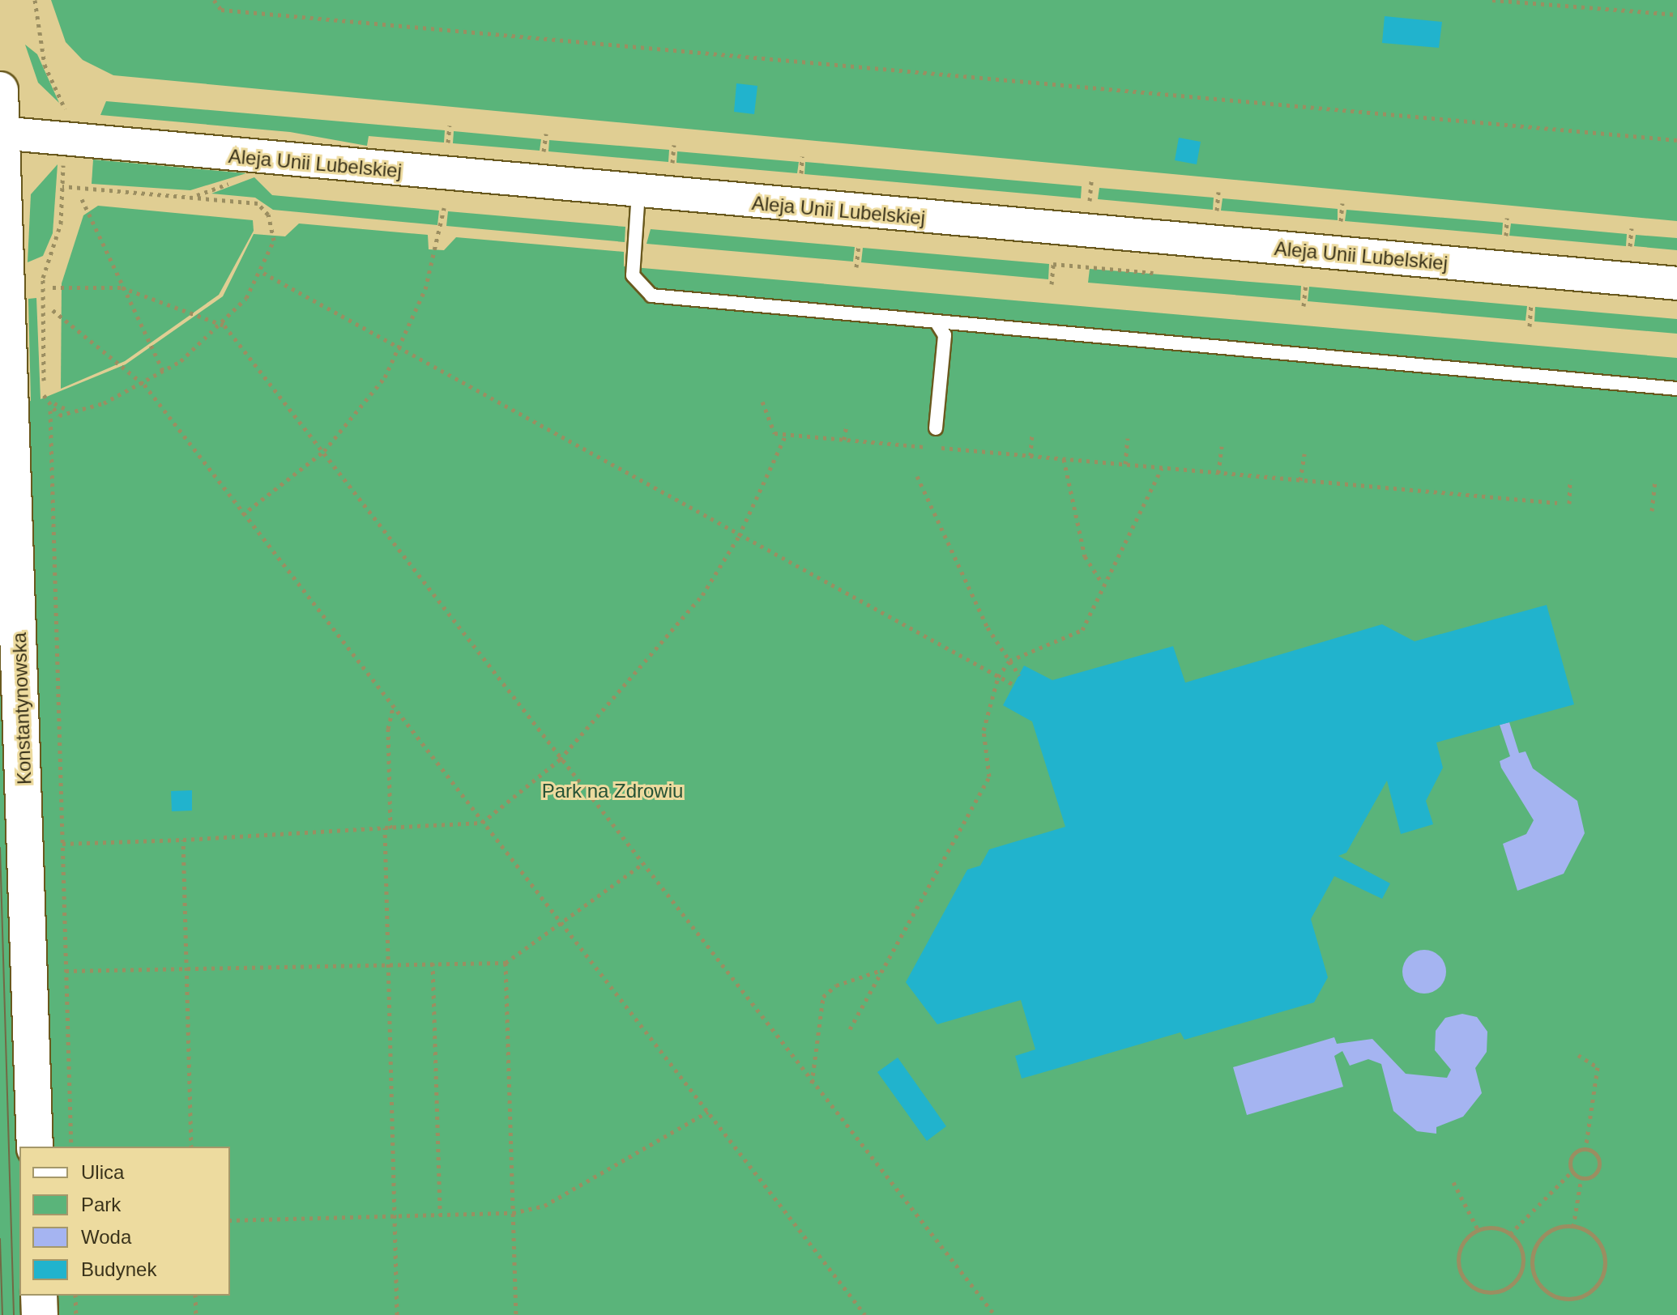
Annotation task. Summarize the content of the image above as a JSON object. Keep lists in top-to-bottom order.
{
  "streets": {
    "main road": ["Konstantynowska"],
    "street": ["Aleja Unii Lubelskiej"]
  },
  "crossings": [
    ["Aleja Unii Lubelskiej", "Konstantynowska"]
  ],
  "parks": ["Park na Zdrowiu"],
  "legend": [
    "Ulica",
    "Park",
    "Woda",
    "Budynek"
  ]
}
